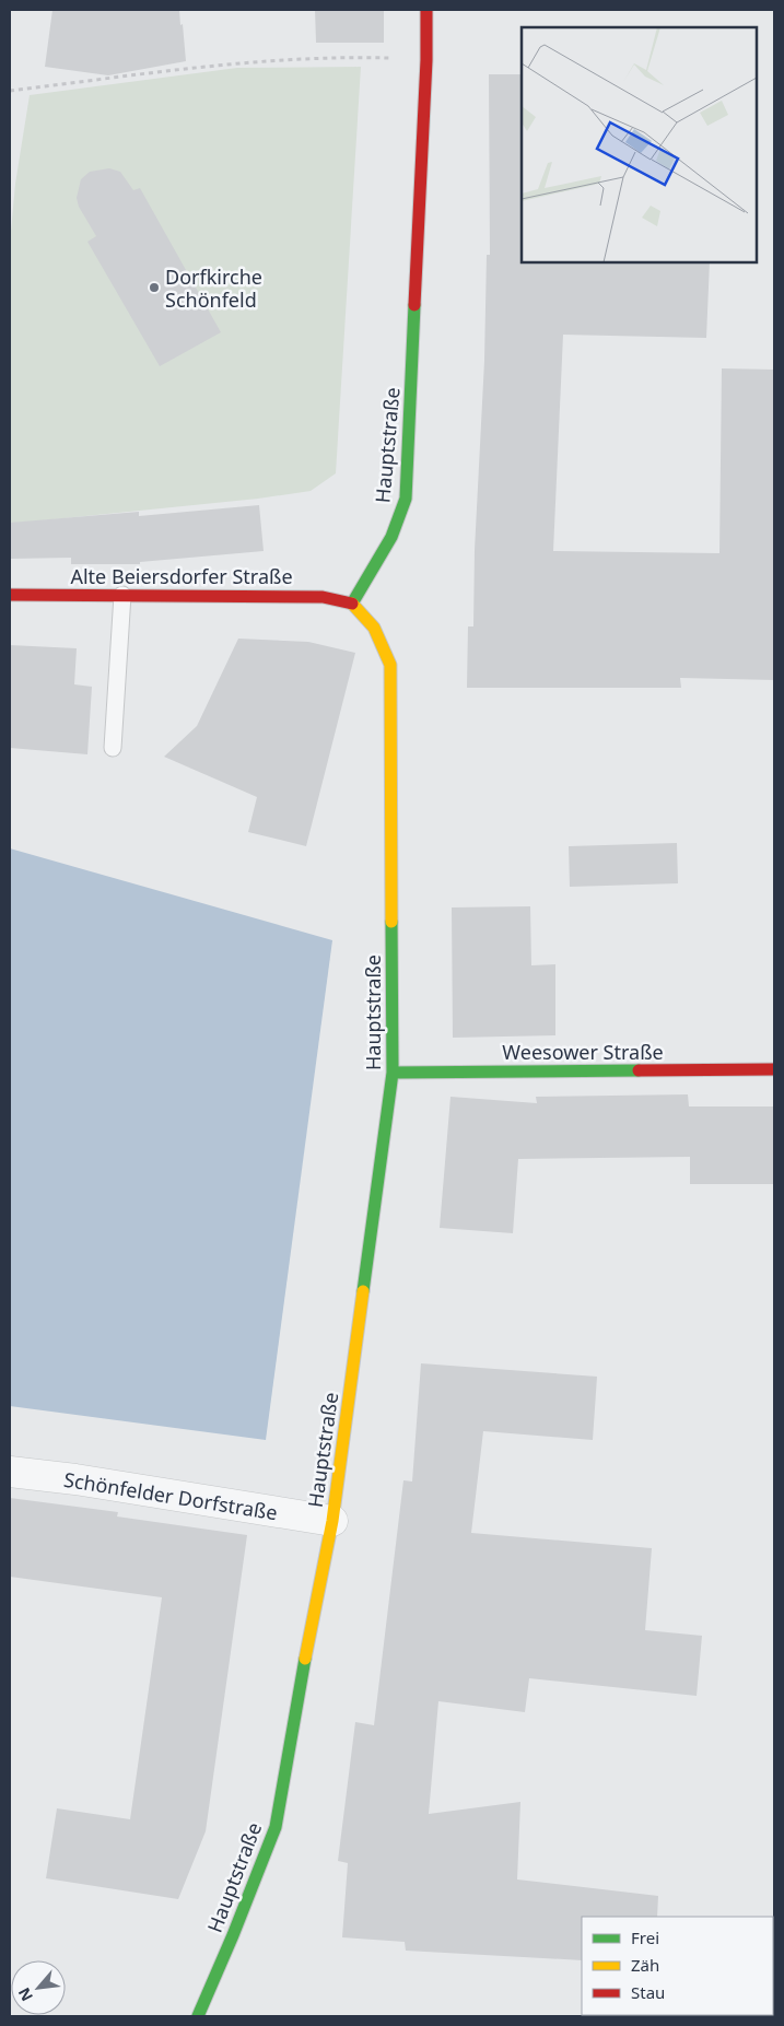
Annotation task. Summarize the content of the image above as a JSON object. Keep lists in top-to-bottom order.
{
  "streets": {
    "main road": ["Hauptstraße", "Alte Beiersdorfer Straße", "Weesower Straße"],
    "street": ["Schönfelder Dorfstraße"]
  },
  "crossings": [
    ["Hauptstraße", "Alte Beiersdorfer Straße"],
    ["Hauptstraße", "Weesower Straße"],
    ["Hauptstraße", "Schönfelder Dorfstraße"]
  ],
  "places": ["Dorfkirche Schönfeld"],
  "legend": ["Frei", "Zäh", "Stau"],
  "north": "bottom left"
}
